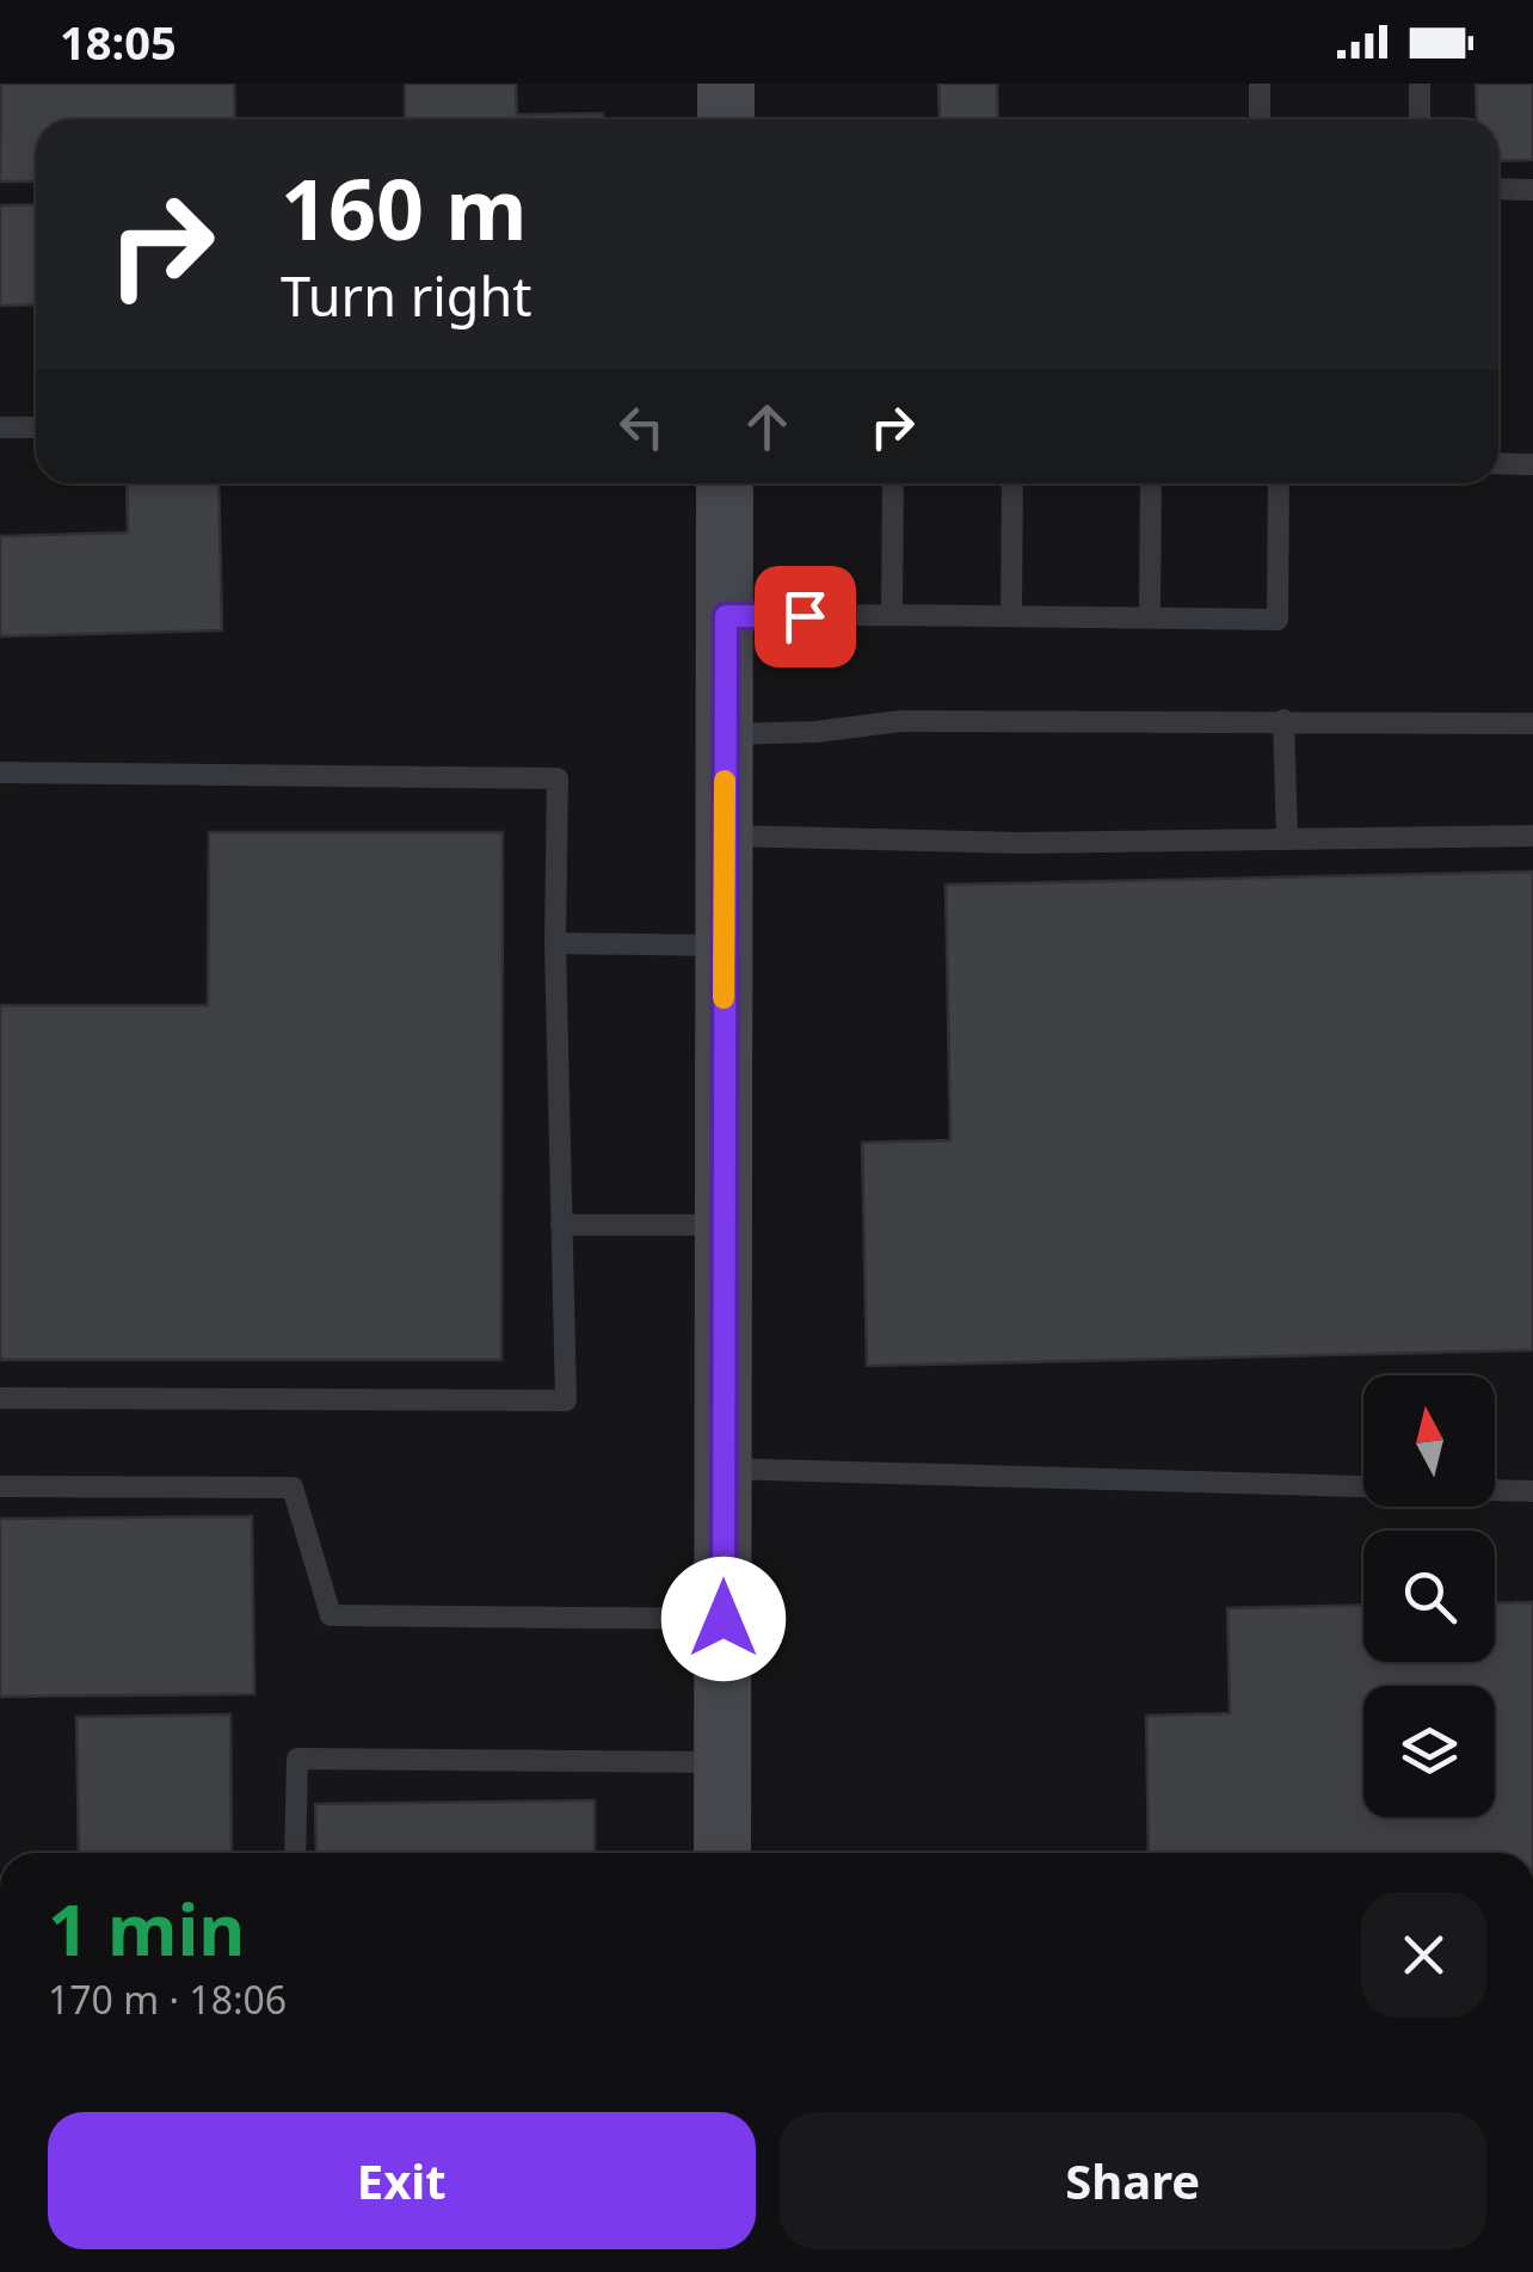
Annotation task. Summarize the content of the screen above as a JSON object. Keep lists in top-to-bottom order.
{
  "north": "top",
  "page": {
    "status": "18:05",
    "turn": ["160 m", "Turn right"],
    "heading": ["1 min", "170 m · 18:06"],
    "buttons": ["Exit", "Share"]
  }
}
